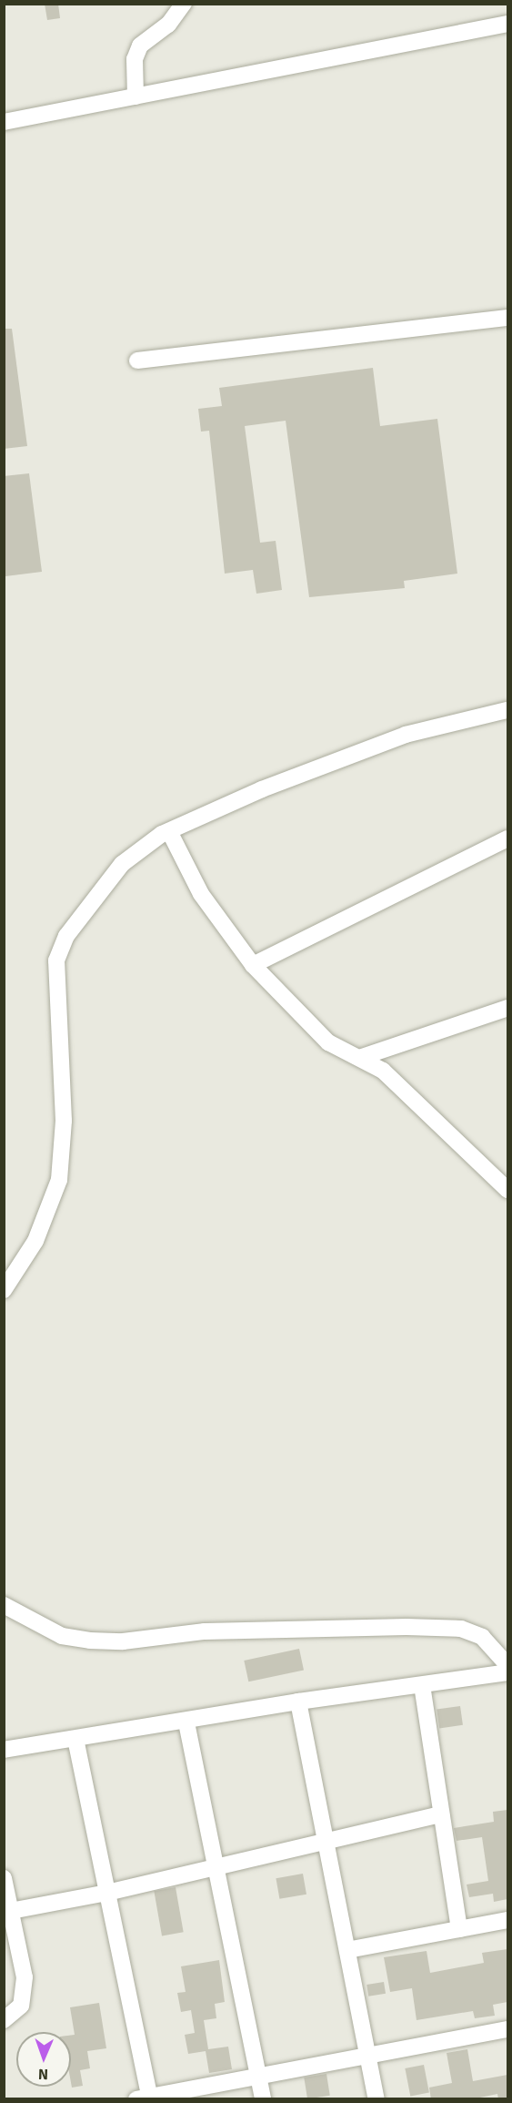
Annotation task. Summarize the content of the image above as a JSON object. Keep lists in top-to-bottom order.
{
  "north": "bottom"
}
